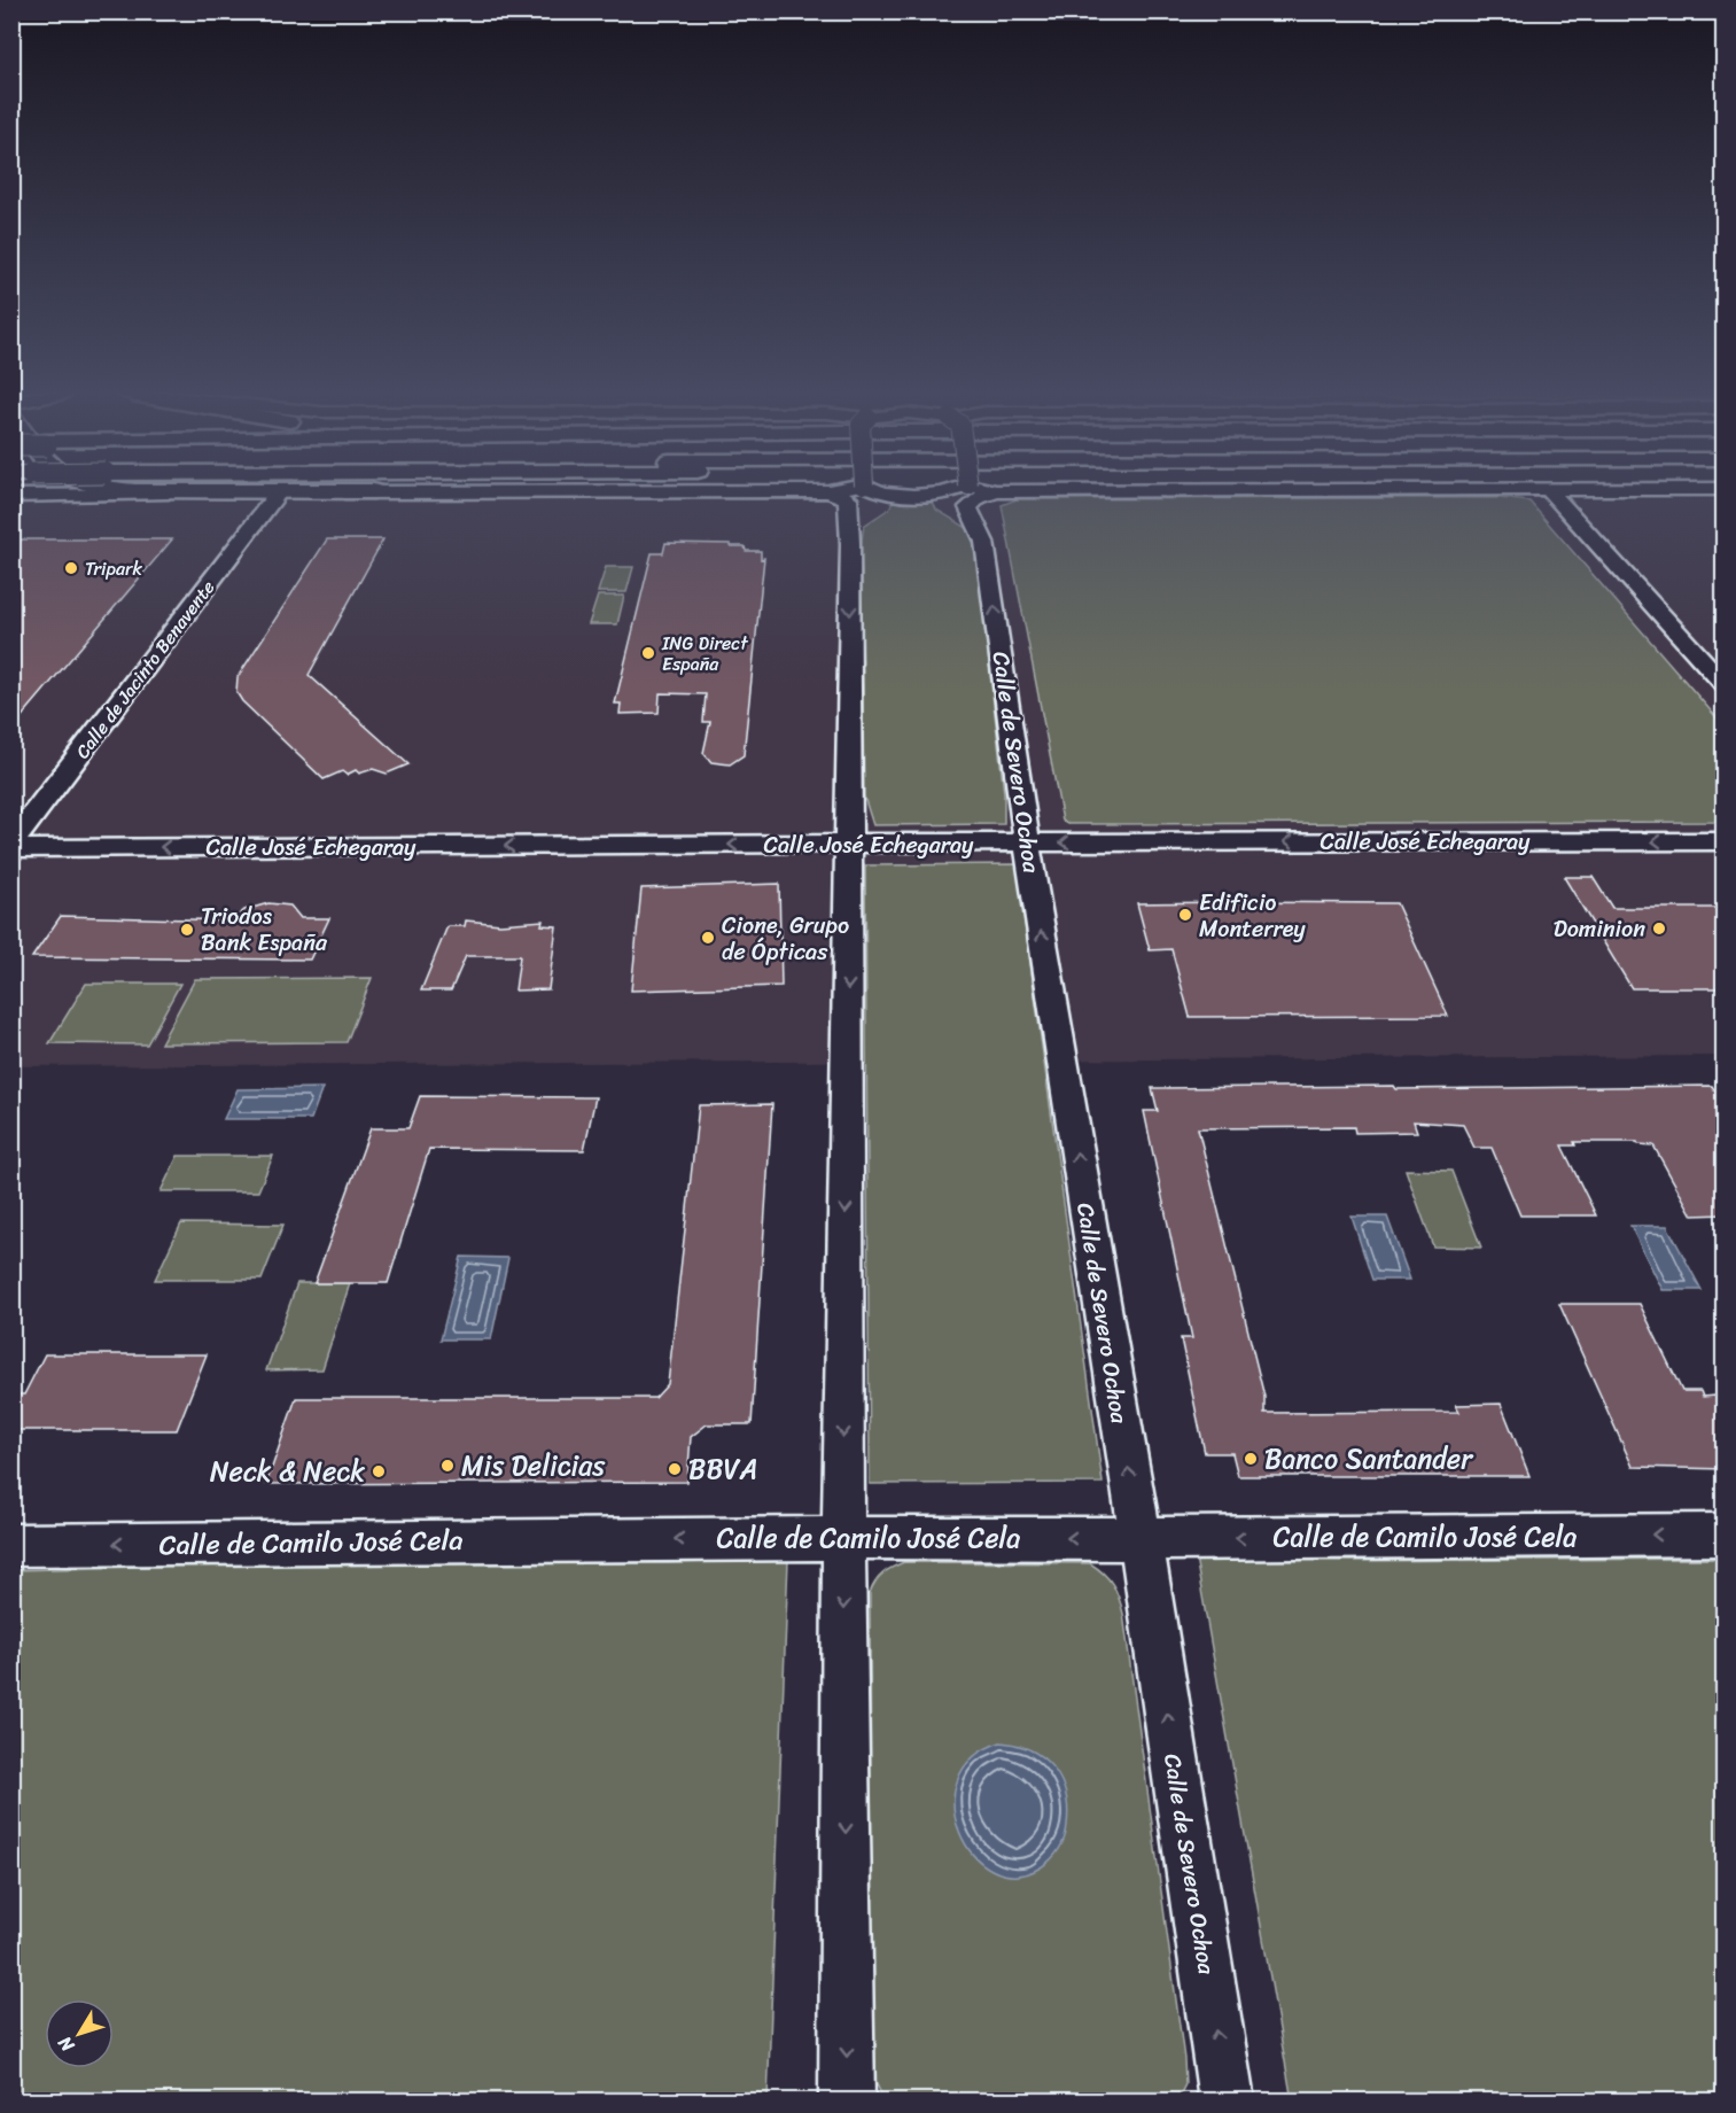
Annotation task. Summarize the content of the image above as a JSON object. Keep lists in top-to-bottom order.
{
  "streets": {
    "street": [
      "Calle de Jacinto Benavente",
      "Calle de Severo Ochoa",
      "Calle José Echegaray",
      "Calle de Camilo José Cela"
    ]
  },
  "crossings": [
    ["Calle de Jacinto Benavente", "Calle José Echegaray"],
    ["Calle de Severo Ochoa", "Calle José Echegaray"],
    ["Calle de Severo Ochoa", "Calle de Camilo José Cela"]
  ],
  "one_way": ["Calle José Echegaray", "Calle de Camilo José Cela"],
  "places": [
    "Tripark",
    "ING Direct España",
    "Edificio Monterrey",
    "Dominion",
    "Triodos Bank España",
    "Cione, Grupo de Ópticas",
    "Banco Santander",
    "Mis Delicias",
    "BBVA",
    "Neck & Neck"
  ],
  "north": "bottom left"
}
